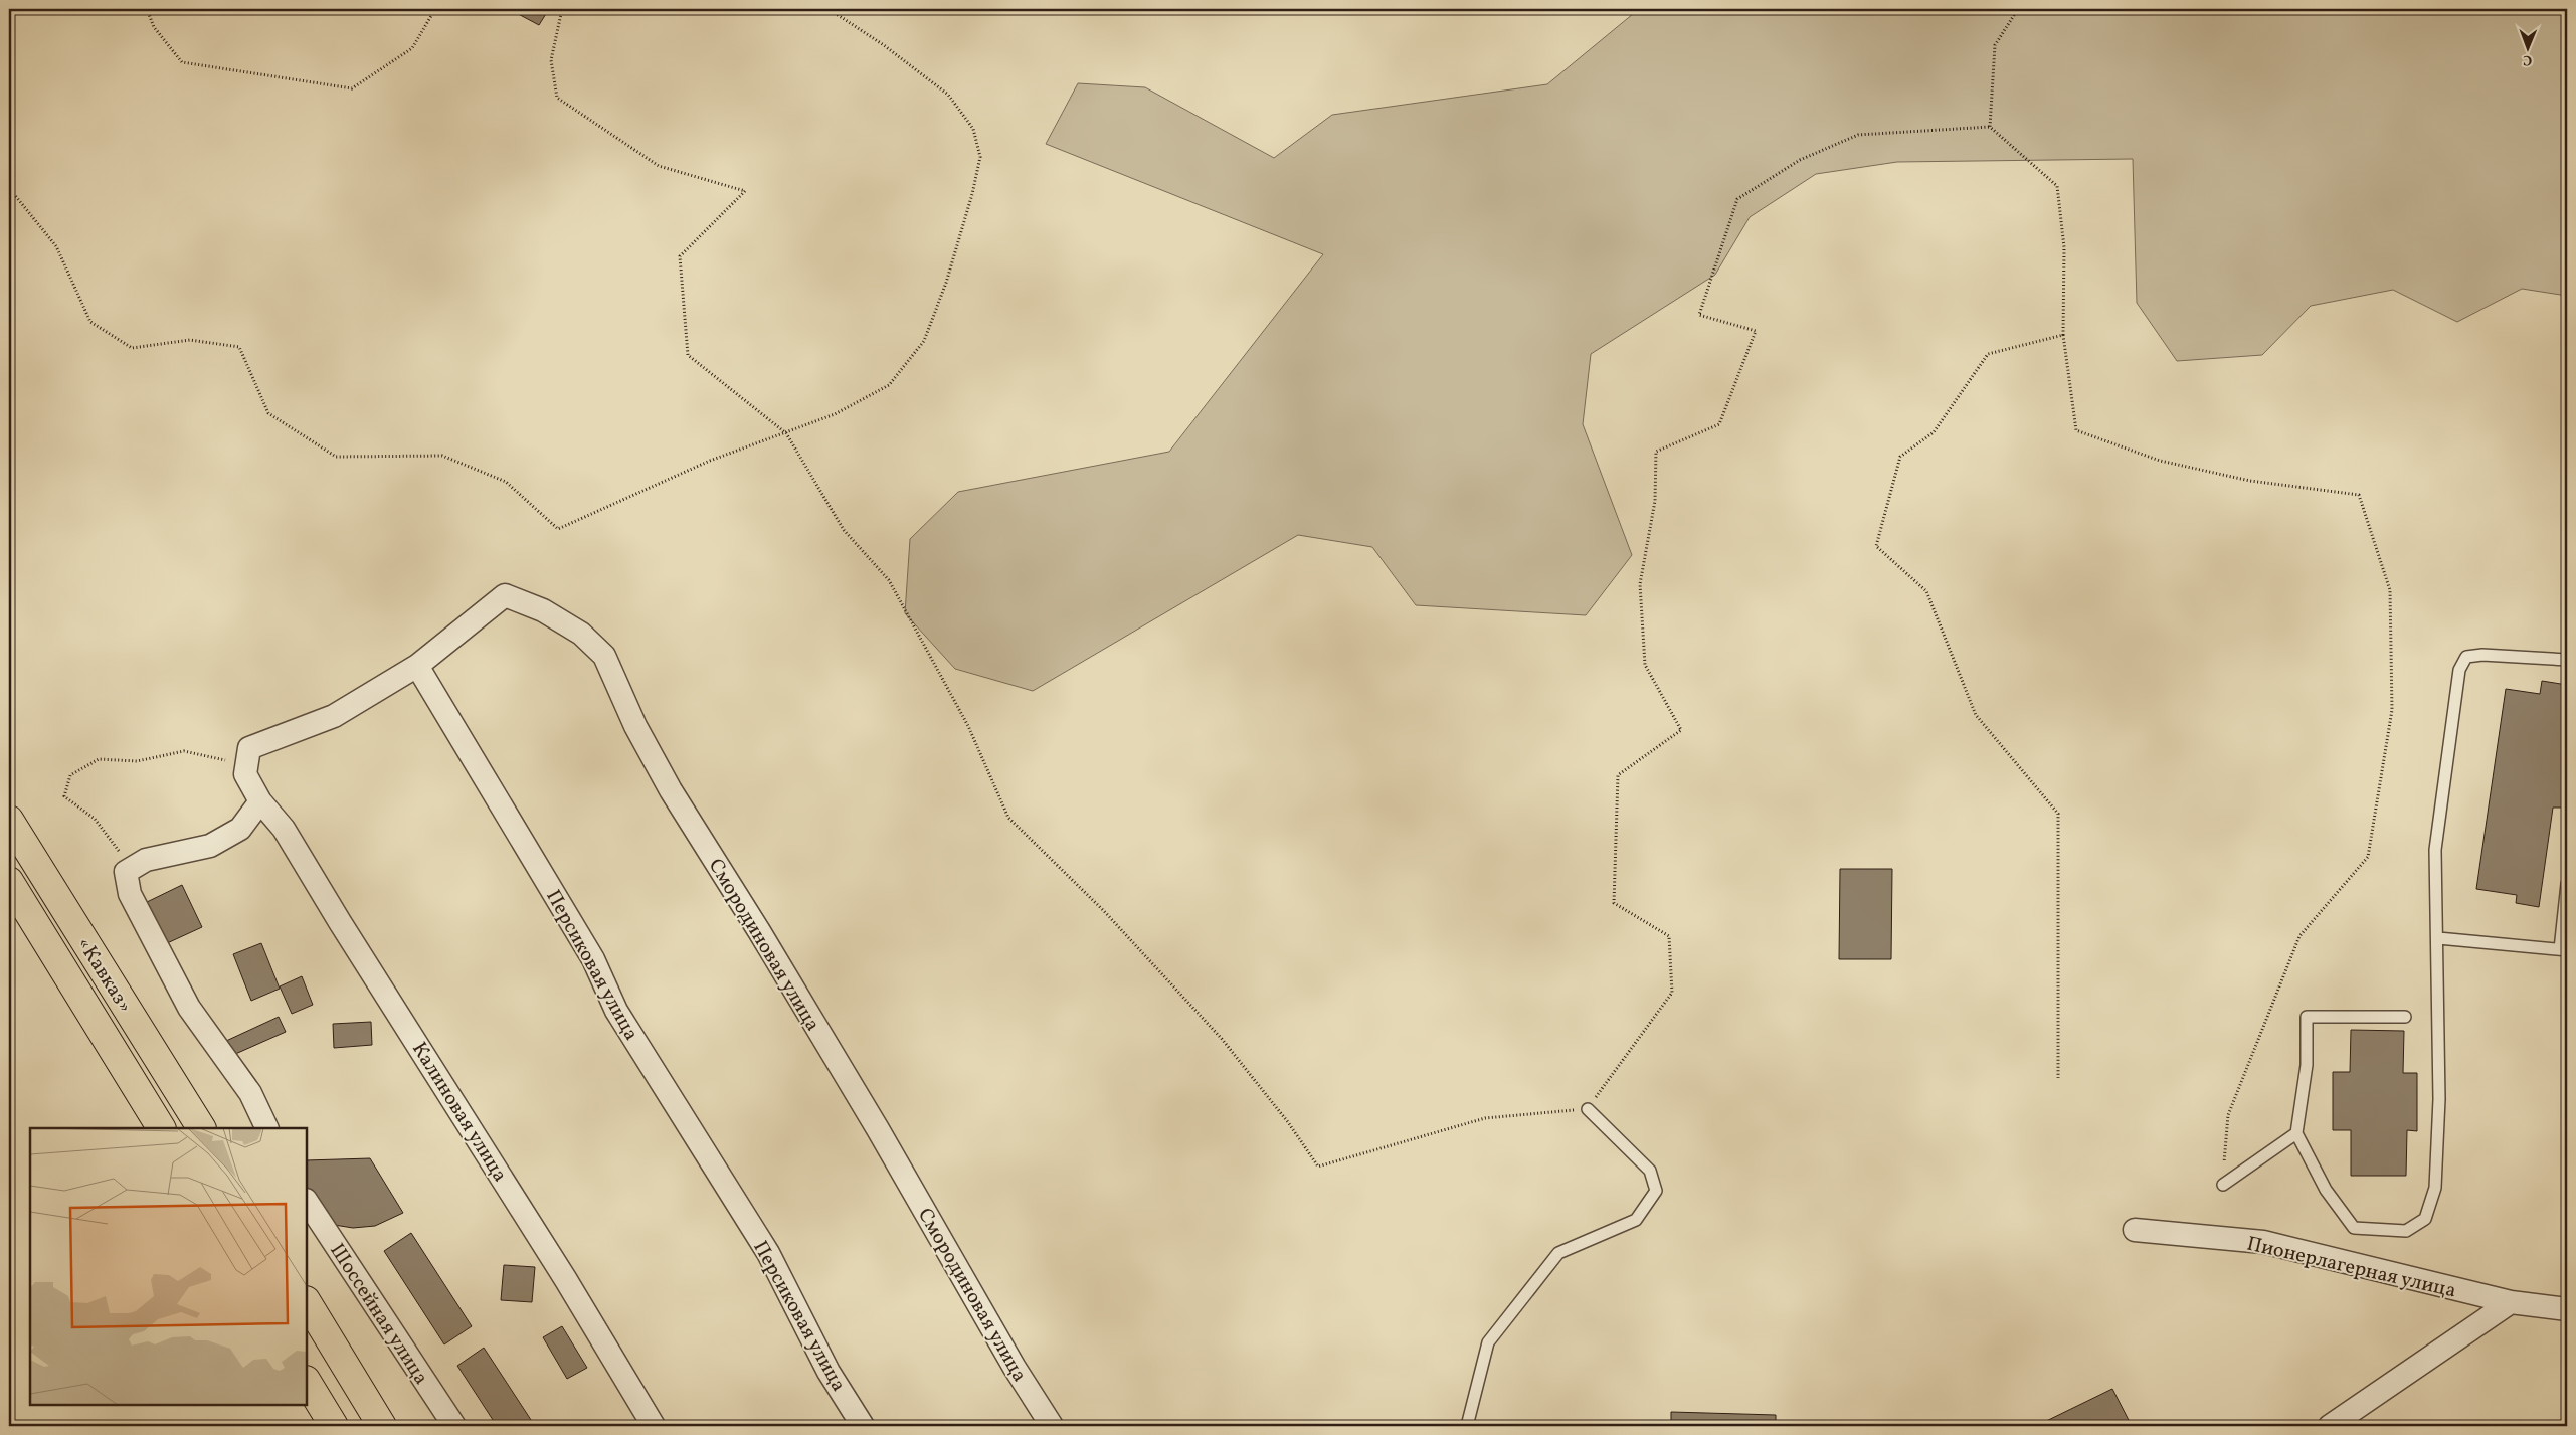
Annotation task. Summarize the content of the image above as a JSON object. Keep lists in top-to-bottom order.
{
  "streets": {
    "highway": ["«Кавказ»"],
    "street": [
      "Смородиновая улица",
      "Персиковая улица",
      "Калиновая улица",
      "Пионерлагерная улица",
      "Шоссейная улица"
    ]
  },
  "crossings": [
    ["Смородиновая улица", "Персиковая улица"]
  ],
  "north": "bottom"
}
